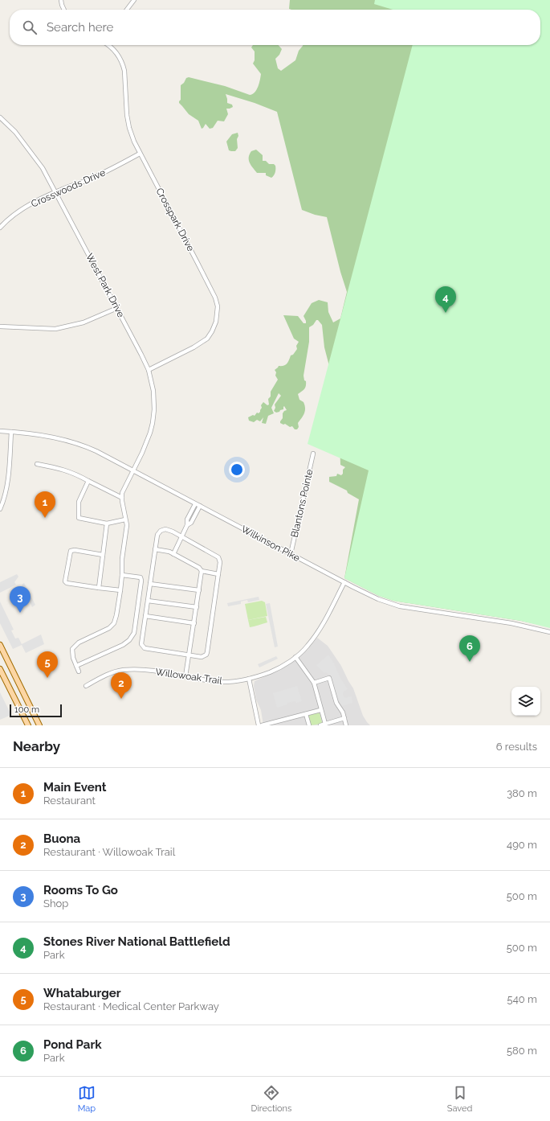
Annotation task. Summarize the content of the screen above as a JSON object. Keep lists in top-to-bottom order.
{
  "streets": {
    "street": [
      "Crosswoods Drive",
      "Crosspark Drive",
      "West Park Drive",
      "Blantons Pointe",
      "Wilkinson Pike",
      "Willowoak Trail"
    ]
  },
  "crossings": [
    ["Crosswoods Drive", "Crosspark Drive"],
    ["Crosswoods Drive", "West Park Drive"],
    ["Crosspark Drive", "West Park Drive"],
    ["West Park Drive", "Wilkinson Pike"],
    ["Blantons Pointe", "Wilkinson Pike"],
    ["Wilkinson Pike", "Willowoak Trail"]
  ],
  "scale_bar": "100 m",
  "page": {
    "search": "Search here",
    "pins": [
      "4",
      "1",
      "3",
      "6",
      "5",
      "2"
    ],
    "scale": "100 m",
    "heading": ["Nearby", "6 results"],
    "list": [
      {
        "mark": "1",
        "name": "Main Event",
        "note": "Restaurant",
        "value": "380 m"
      },
      {
        "mark": "2",
        "name": "Buona",
        "note": "Restaurant · Willowoak Trail",
        "value": "490 m"
      },
      {
        "mark": "3",
        "name": "Rooms To Go",
        "note": "Shop",
        "value": "500 m"
      },
      {
        "mark": "4",
        "name": "Stones River National Battlefield",
        "note": "Park",
        "value": "500 m"
      },
      {
        "mark": "5",
        "name": "Whataburger",
        "note": "Restaurant · Medical Center Parkway",
        "value": "540 m"
      },
      {
        "mark": "6",
        "name": "Pond Park",
        "note": "Park",
        "value": "580 m"
      }
    ],
    "nav": ["Map", "Directions", "Saved"]
  }
}
